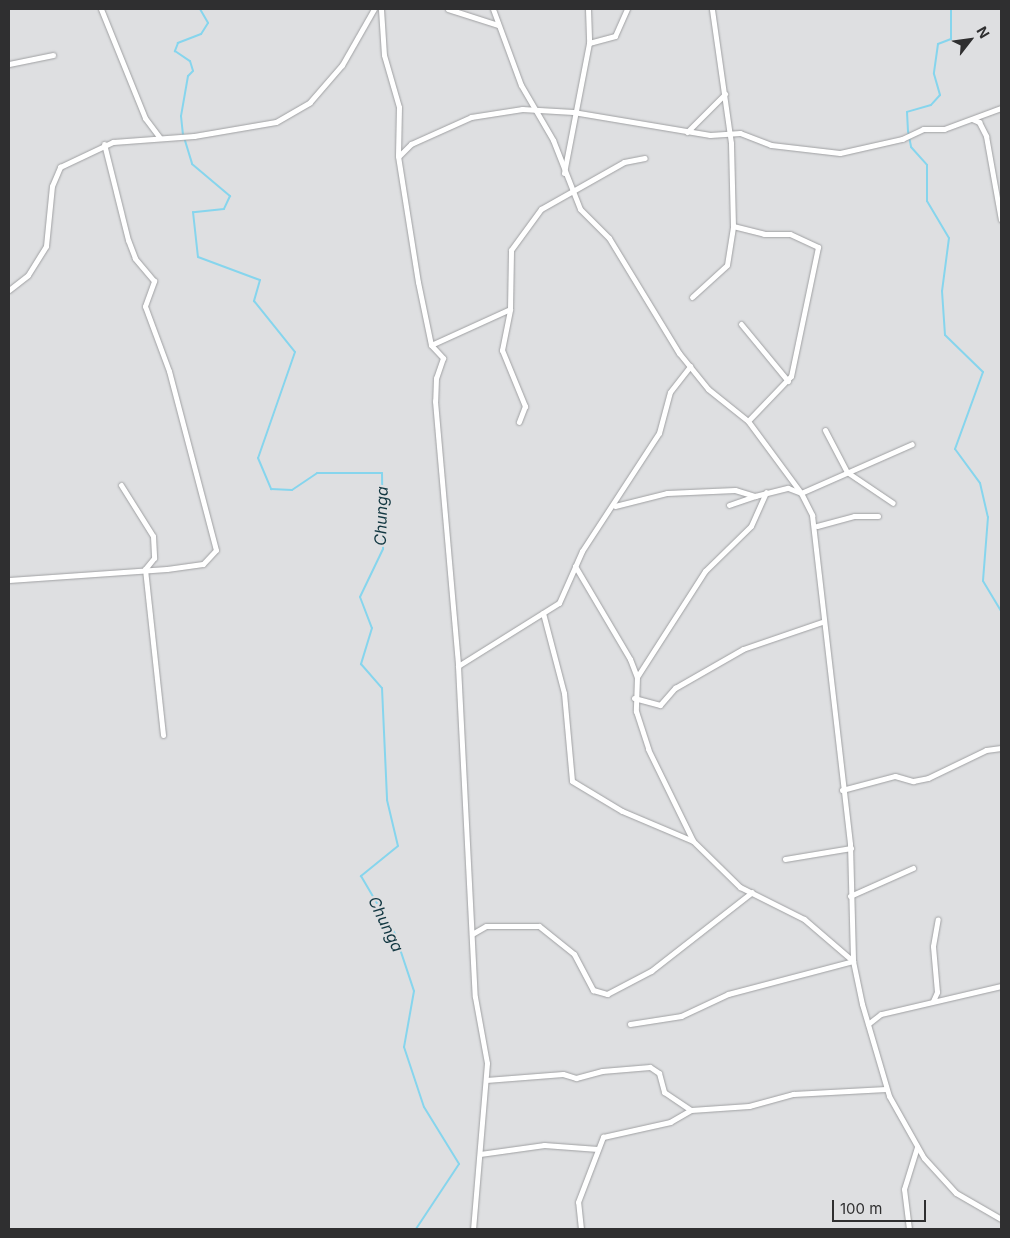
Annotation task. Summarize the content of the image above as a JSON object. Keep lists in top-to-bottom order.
{
  "water": ["Chunga"],
  "scale_bar": "100 m",
  "north": "top right"
}
